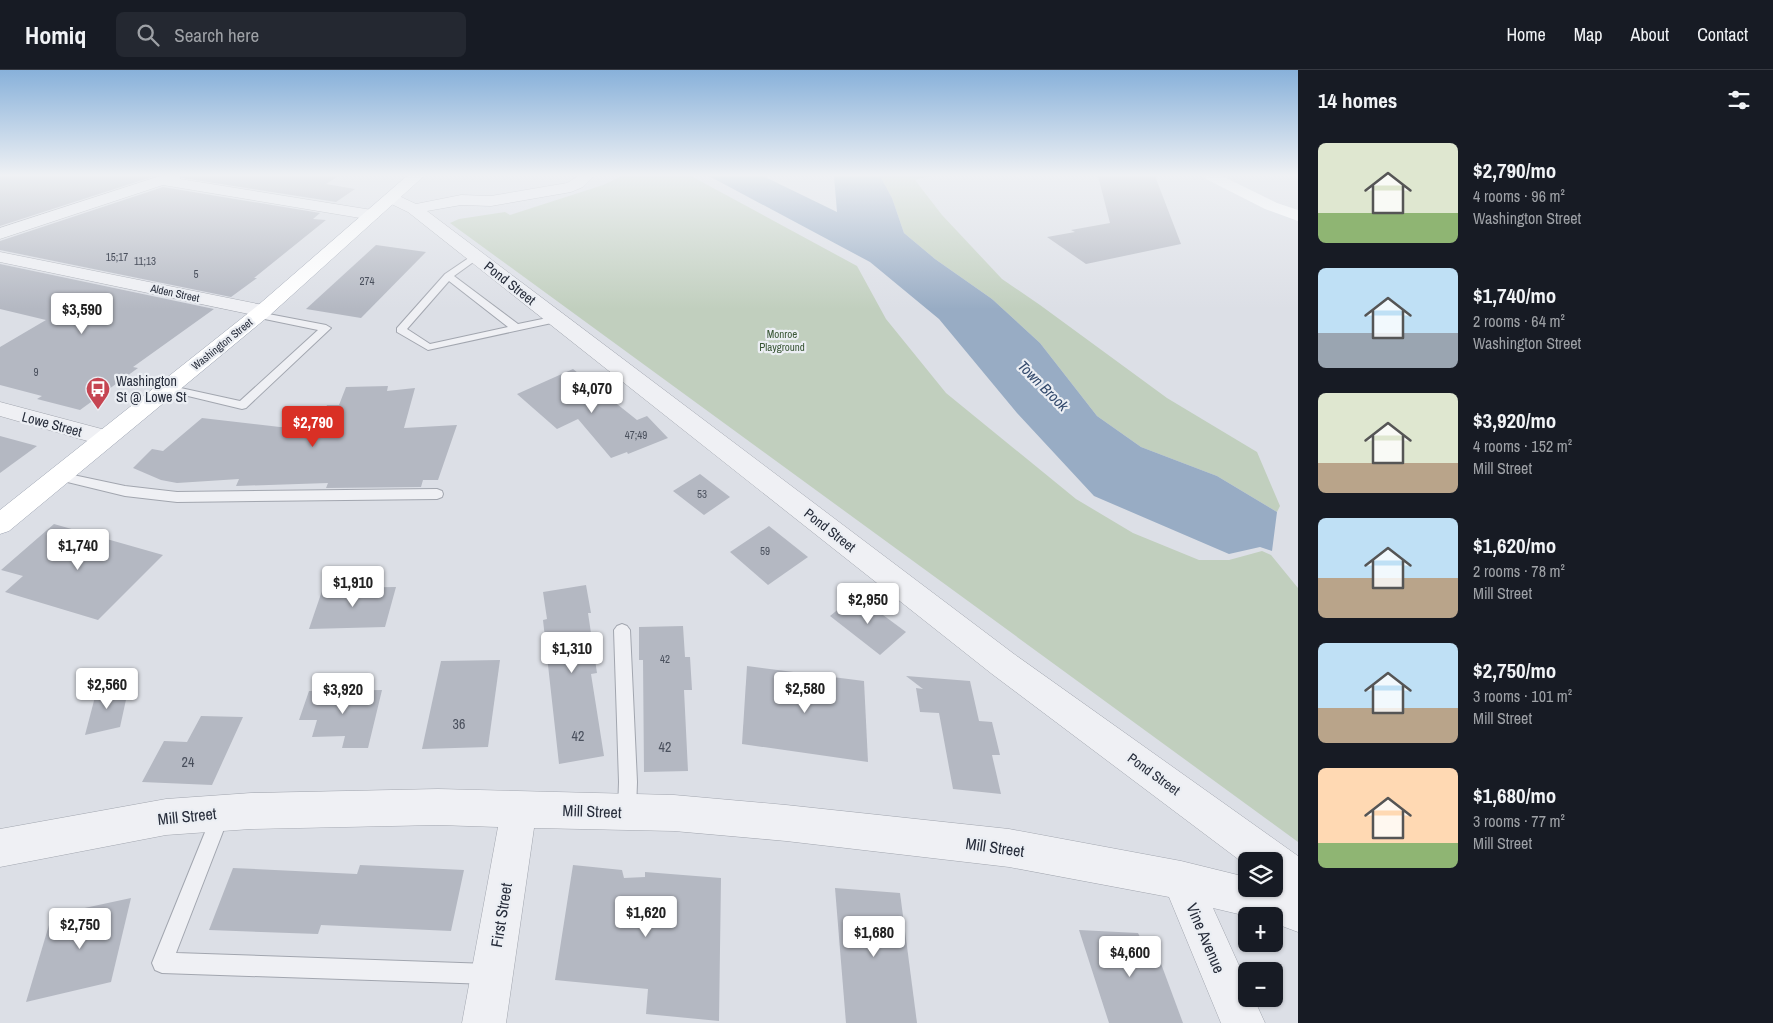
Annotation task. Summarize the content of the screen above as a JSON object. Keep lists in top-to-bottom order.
{
  "streets": {
    "main road": ["Washington Street"],
    "street": [
      "Pond Street",
      "Alden Street",
      "Lowe Street",
      "Mill Street",
      "First Street",
      "Vine Avenue"
    ]
  },
  "crossings": [
    ["Alden Street", "Washington Street"],
    ["Washington Street", "Lowe Street"],
    ["Mill Street", "First Street"],
    ["Mill Street", "Vine Avenue"]
  ],
  "water": ["Town Brook"],
  "parks": ["Monroe Playground"],
  "places": {
    "bus stop": ["Washington St @ Lowe St"]
  },
  "house_numbers": [
    "15;17",
    "11;13",
    "5",
    "274",
    "9",
    "47;49",
    "53",
    "59",
    "42",
    "36",
    "42",
    "42",
    "24"
  ],
  "page": {
    "header": "Homiq",
    "search": "Search here",
    "nav": [
      "Home",
      "Map",
      "About",
      "Contact"
    ],
    "heading": "14 homes",
    "list": [
      {
        "name": "$2,790/mo",
        "note": "4 rooms · 96 m² · Washington Street"
      },
      {
        "name": "$1,740/mo",
        "note": "2 rooms · 64 m² · Washington Street"
      },
      {
        "name": "$3,920/mo",
        "note": "4 rooms · 152 m² · Mill Street"
      },
      {
        "name": "$1,620/mo",
        "note": "2 rooms · 78 m² · Mill Street"
      },
      {
        "name": "$2,750/mo",
        "note": "3 rooms · 101 m² · Mill Street"
      },
      {
        "name": "$1,680/mo",
        "note": "3 rooms · 77 m² · Mill Street"
      }
    ],
    "price": [
      "$3,590",
      "$4,070",
      "$2,790",
      "$1,740",
      "$1,910",
      "$2,950",
      "$1,310",
      "$2,560",
      "$2,580",
      "$3,920",
      "$1,620",
      "$2,750",
      "$1,680",
      "$4,600"
    ],
    "map_buttons": ["+", "−"]
  }
}
